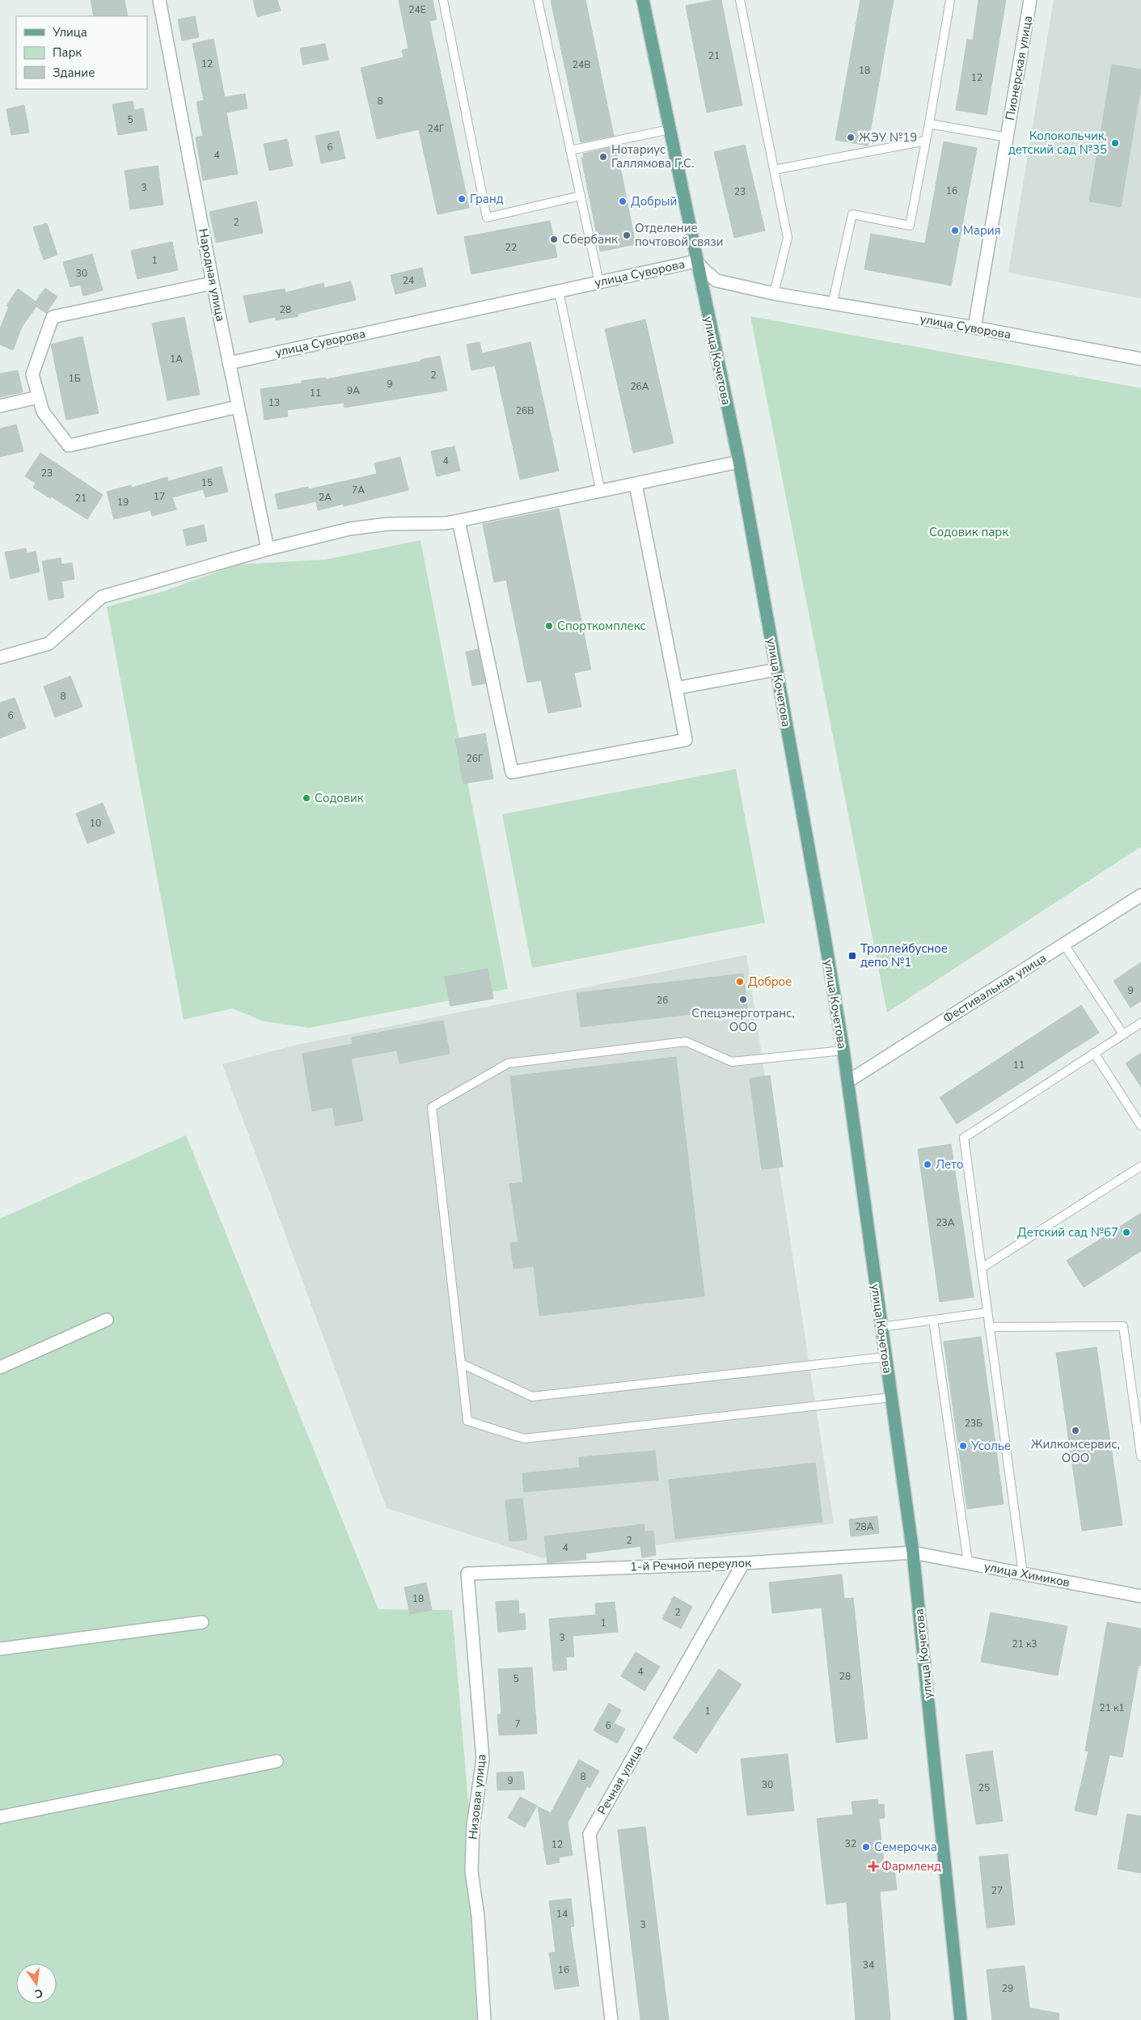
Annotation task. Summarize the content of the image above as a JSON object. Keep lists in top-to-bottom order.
{
  "streets": {
    "main road": ["улица Кочетова"],
    "street": [
      "Пионерская улица",
      "улица Суворова",
      "Народная улица",
      "Фестивальная улица",
      "1-й Речной переулок",
      "улица Химиков",
      "Речная улица",
      "Низовая улица"
    ]
  },
  "crossings": [
    ["Пионерская улица", "улица Суворова"],
    ["улица Суворова", "Народная улица"],
    ["улица Суворова", "улица Кочетова"],
    ["улица Кочетова", "Фестивальная улица"],
    ["улица Кочетова", "1-й Речной переулок"],
    ["улица Кочетова", "улица Химиков"],
    ["1-й Речной переулок", "улица Химиков"],
    ["1-й Речной переулок", "Речная улица"],
    ["1-й Речной переулок", "Низовая улица"]
  ],
  "parks": ["Содовик парк"],
  "places": {
    "other": [
      "ЖЭУ №19",
      "Колокольчик, детский сад №35",
      "Нотариус Галлямова Г.С.",
      "Гранд",
      "Добрый",
      "Мария",
      "Отделение почтовой связи",
      "Сбербанк",
      "Спорткомплекс",
      "Содовик",
      "Доброе",
      "Спецэнерготранс, ООО",
      "Лето",
      "Детский сад №67",
      "Жилкомсервис, ООО",
      "Усолье",
      "Семерочка"
    ],
    "transit": ["Троллейбусное депо №1"],
    "health": ["Фармленд"]
  },
  "house_numbers": [
    "24Е",
    "21",
    "12",
    "24В",
    "18",
    "12",
    "8",
    "5",
    "24Г",
    "6",
    "4",
    "3",
    "16",
    "23",
    "2",
    "22",
    "1",
    "30",
    "24",
    "28",
    "1А",
    "2",
    "1Б",
    "9",
    "26А",
    "9А",
    "11",
    "13",
    "26В",
    "4",
    "23",
    "15",
    "7А",
    "17",
    "2А",
    "21",
    "19",
    "8",
    "6",
    "26Г",
    "10",
    "9",
    "26",
    "11",
    "23А",
    "23Б",
    "28А",
    "2",
    "4",
    "18",
    "2",
    "1",
    "3",
    "21 к3",
    "4",
    "28",
    "5",
    "21 к1",
    "1",
    "7",
    "6",
    "8",
    "9",
    "30",
    "25",
    "32",
    "12",
    "27",
    "14",
    "3",
    "34",
    "16",
    "29"
  ],
  "legend": ["Улица", "Парк", "Здание"],
  "north": "bottom"
}
